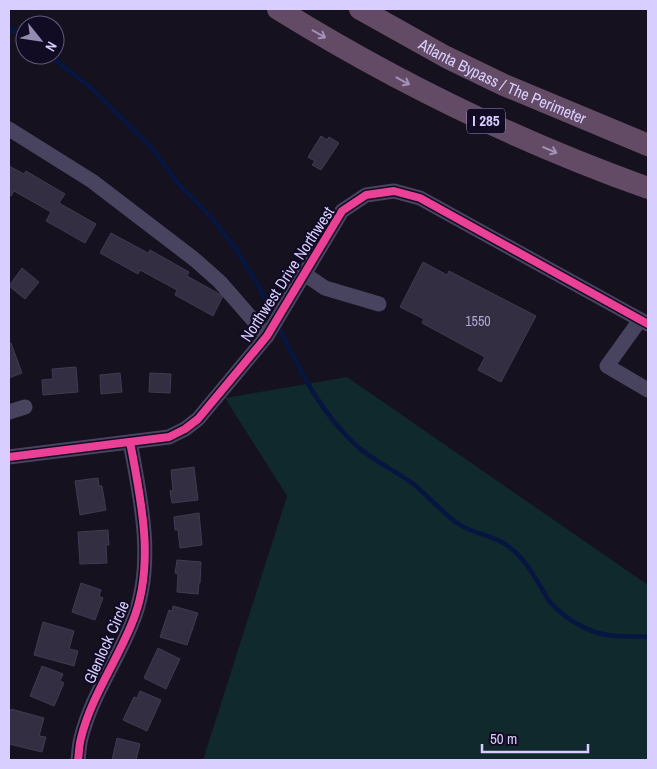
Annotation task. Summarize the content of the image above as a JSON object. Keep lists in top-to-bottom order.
{
  "streets": {
    "highway": ["Atlanta Bypass / The Perimeter", "I 285"],
    "street": ["Northwest Drive Northwest", "Glenlock Circle"]
  },
  "crossings": [
    ["Northwest Drive Northwest", "Glenlock Circle"]
  ],
  "house_numbers": ["1550"],
  "scale_bar": "50 m",
  "north": "bottom right"
}
